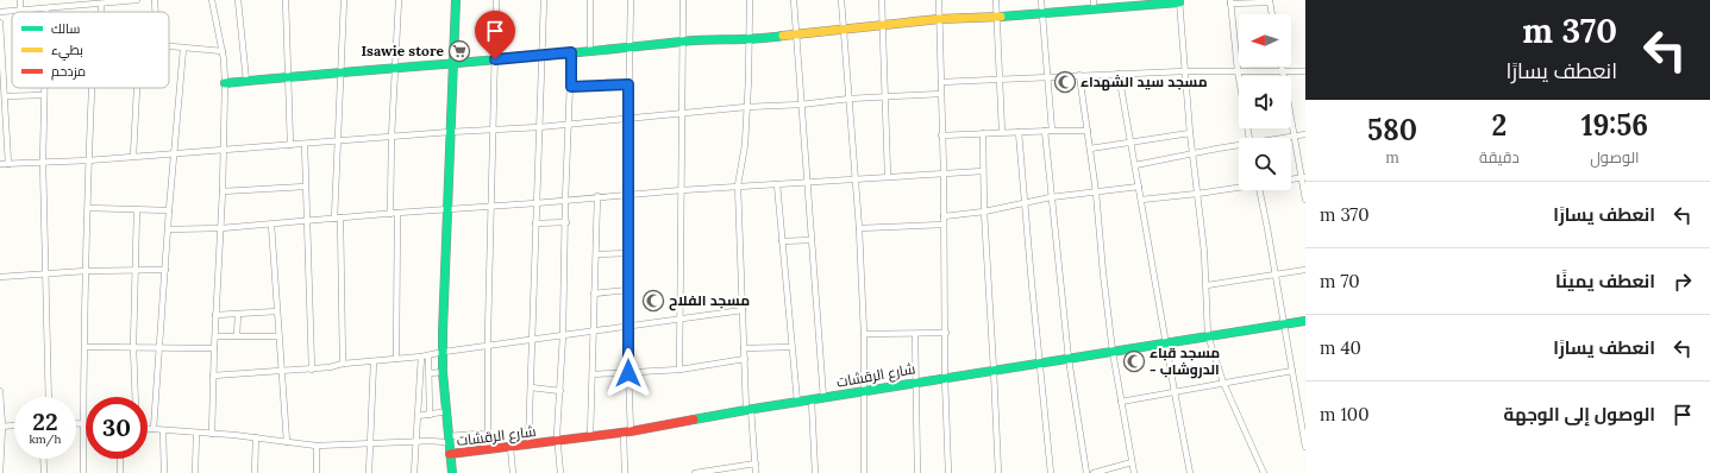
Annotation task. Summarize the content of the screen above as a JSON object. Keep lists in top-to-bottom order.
{
  "streets": {
    "street": ["شارع الرقشات"]
  },
  "places": {
    "supermarket": ["Isawie store"],
    "mosque": ["مسجد سيد الشهداء", "مسجد الفلاح", "مسجد قباء - الدروشاب"]
  },
  "legend": ["سالك", "بطيء", "مزدحم"],
  "north": "left",
  "page": {
    "turn": ["370 m", "انعطف يسارًا"],
    "eta": [
      "19:56",
      "الوصول",
      "2",
      "دقيقة",
      "580",
      "m"
    ],
    "list": [
      {
        "name": "انعطف يسارًا",
        "value": "370 m"
      },
      {
        "name": "انعطف يمينًا",
        "value": "70 m"
      },
      {
        "name": "انعطف يسارًا",
        "value": "40 m"
      },
      {
        "name": "الوصول إلى الوجهة",
        "value": "100 m"
      }
    ],
    "speed": "22 km/h",
    "limit": "30"
  }
}
